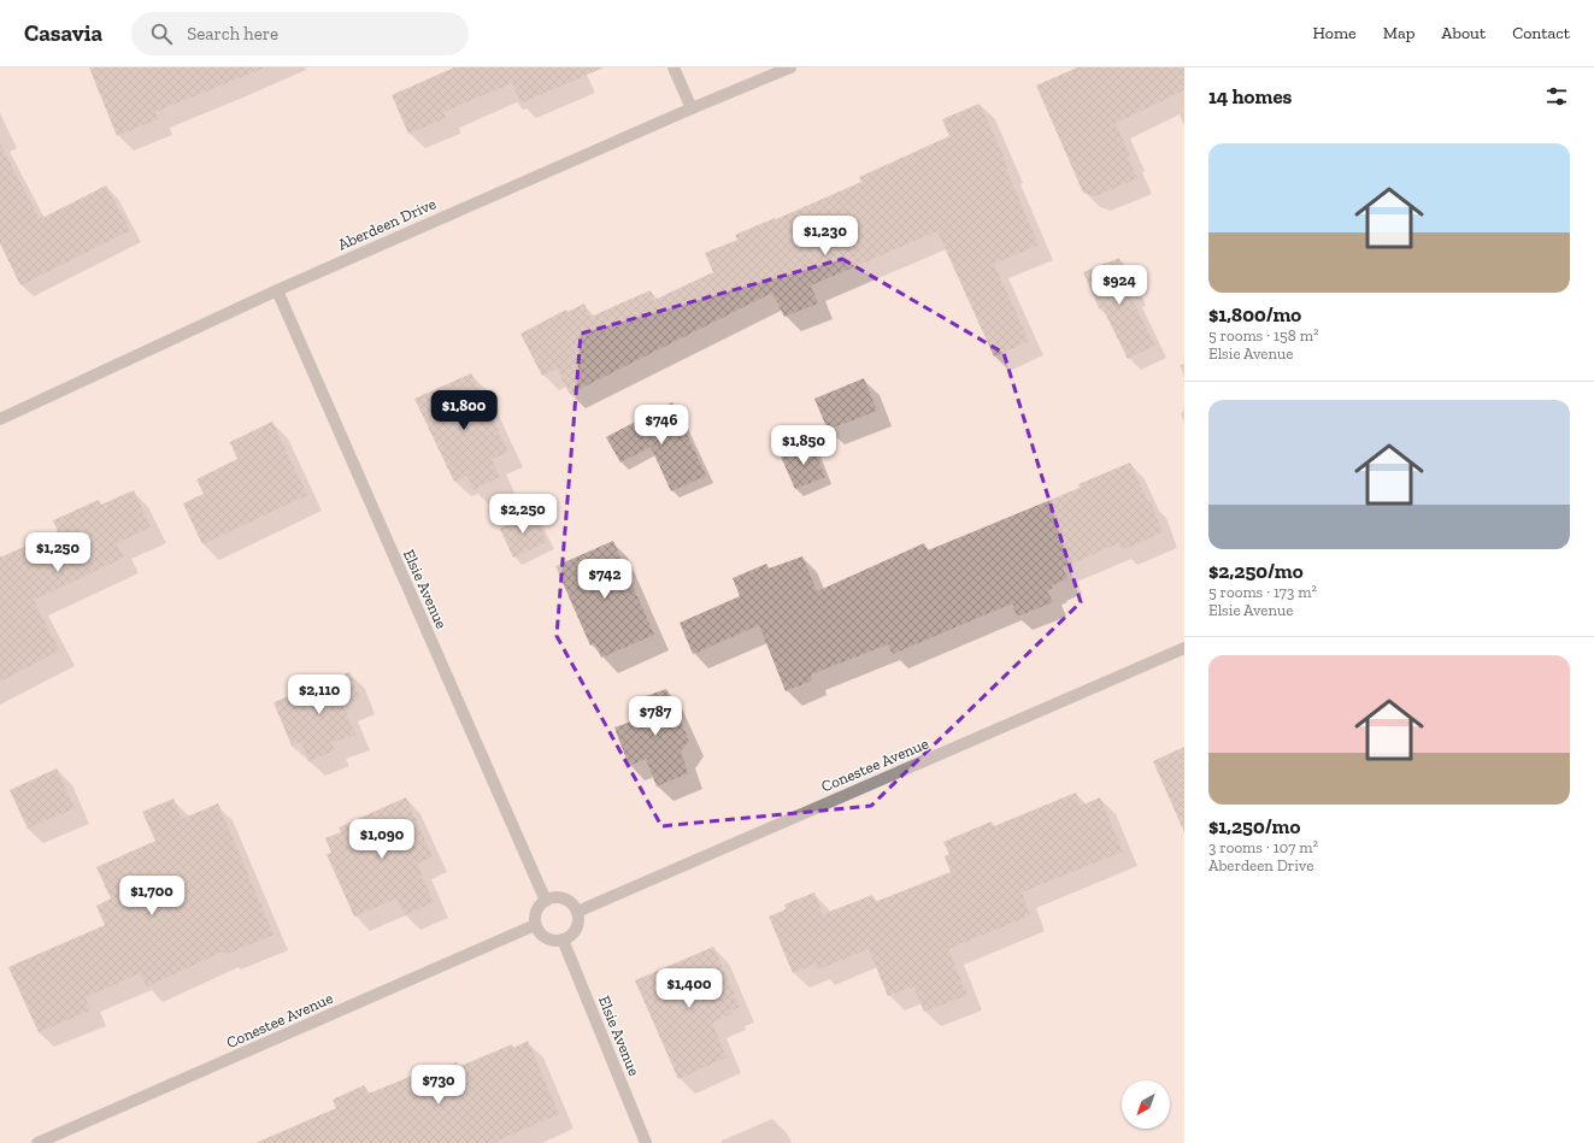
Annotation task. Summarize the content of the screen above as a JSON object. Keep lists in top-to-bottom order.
{
  "streets": {
    "street": ["Aberdeen Drive", "Elsie Avenue", "Conestee Avenue"]
  },
  "crossings": [
    ["Aberdeen Drive", "Elsie Avenue"],
    ["Elsie Avenue", "Conestee Avenue"]
  ],
  "north": "bottom left",
  "page": {
    "header": "Casavia",
    "search": "Search here",
    "nav": [
      "Home",
      "Map",
      "About",
      "Contact"
    ],
    "heading": "14 homes",
    "list": [
      {
        "name": "$1,800/mo",
        "note": "5 rooms · 158 m² · Elsie Avenue"
      },
      {
        "name": "$2,250/mo",
        "note": "5 rooms · 173 m² · Elsie Avenue"
      },
      {
        "name": "$1,250/mo",
        "note": "3 rooms · 107 m² · Aberdeen Drive"
      }
    ],
    "price": [
      "$1,230",
      "$924",
      "$1,800",
      "$746",
      "$1,850",
      "$2,250",
      "$1,250",
      "$742",
      "$2,110",
      "$787",
      "$1,090",
      "$1,700",
      "$1,400",
      "$730"
    ]
  }
}
